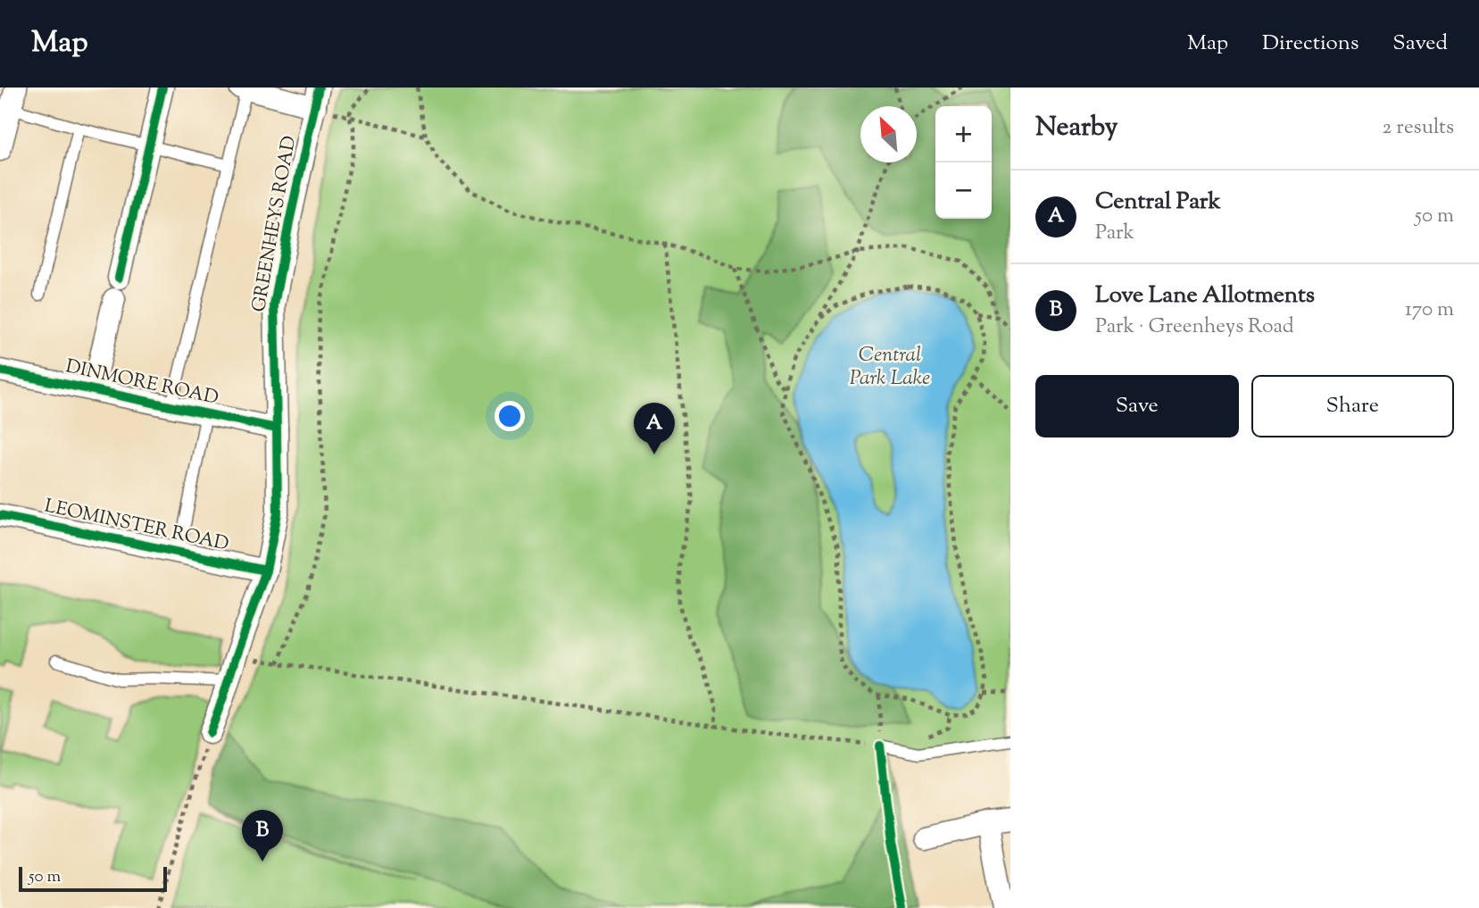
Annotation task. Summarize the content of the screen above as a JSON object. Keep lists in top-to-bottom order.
{
  "streets": {
    "street": ["GREENHEYS ROAD", "DINMORE ROAD", "LEOMINSTER ROAD"]
  },
  "crossings": [
    ["GREENHEYS ROAD", "DINMORE ROAD"],
    ["GREENHEYS ROAD", "LEOMINSTER ROAD"]
  ],
  "water": ["Central Park Lake"],
  "scale_bar": "50 m",
  "north": "top left",
  "page": {
    "header": "Map",
    "nav": ["Map", "Directions", "Saved"],
    "heading": ["Nearby", "2 results"],
    "map_buttons": ["+", "−"],
    "list": [
      {
        "mark": "A",
        "name": "Central Park",
        "note": "Park",
        "value": "50 m"
      },
      {
        "mark": "B",
        "name": "Love Lane Allotments",
        "note": "Park · Greenheys Road",
        "value": "170 m"
      }
    ],
    "buttons": ["Save", "Share"],
    "pins": ["A", "B"],
    "scale": "50 m"
  }
}
